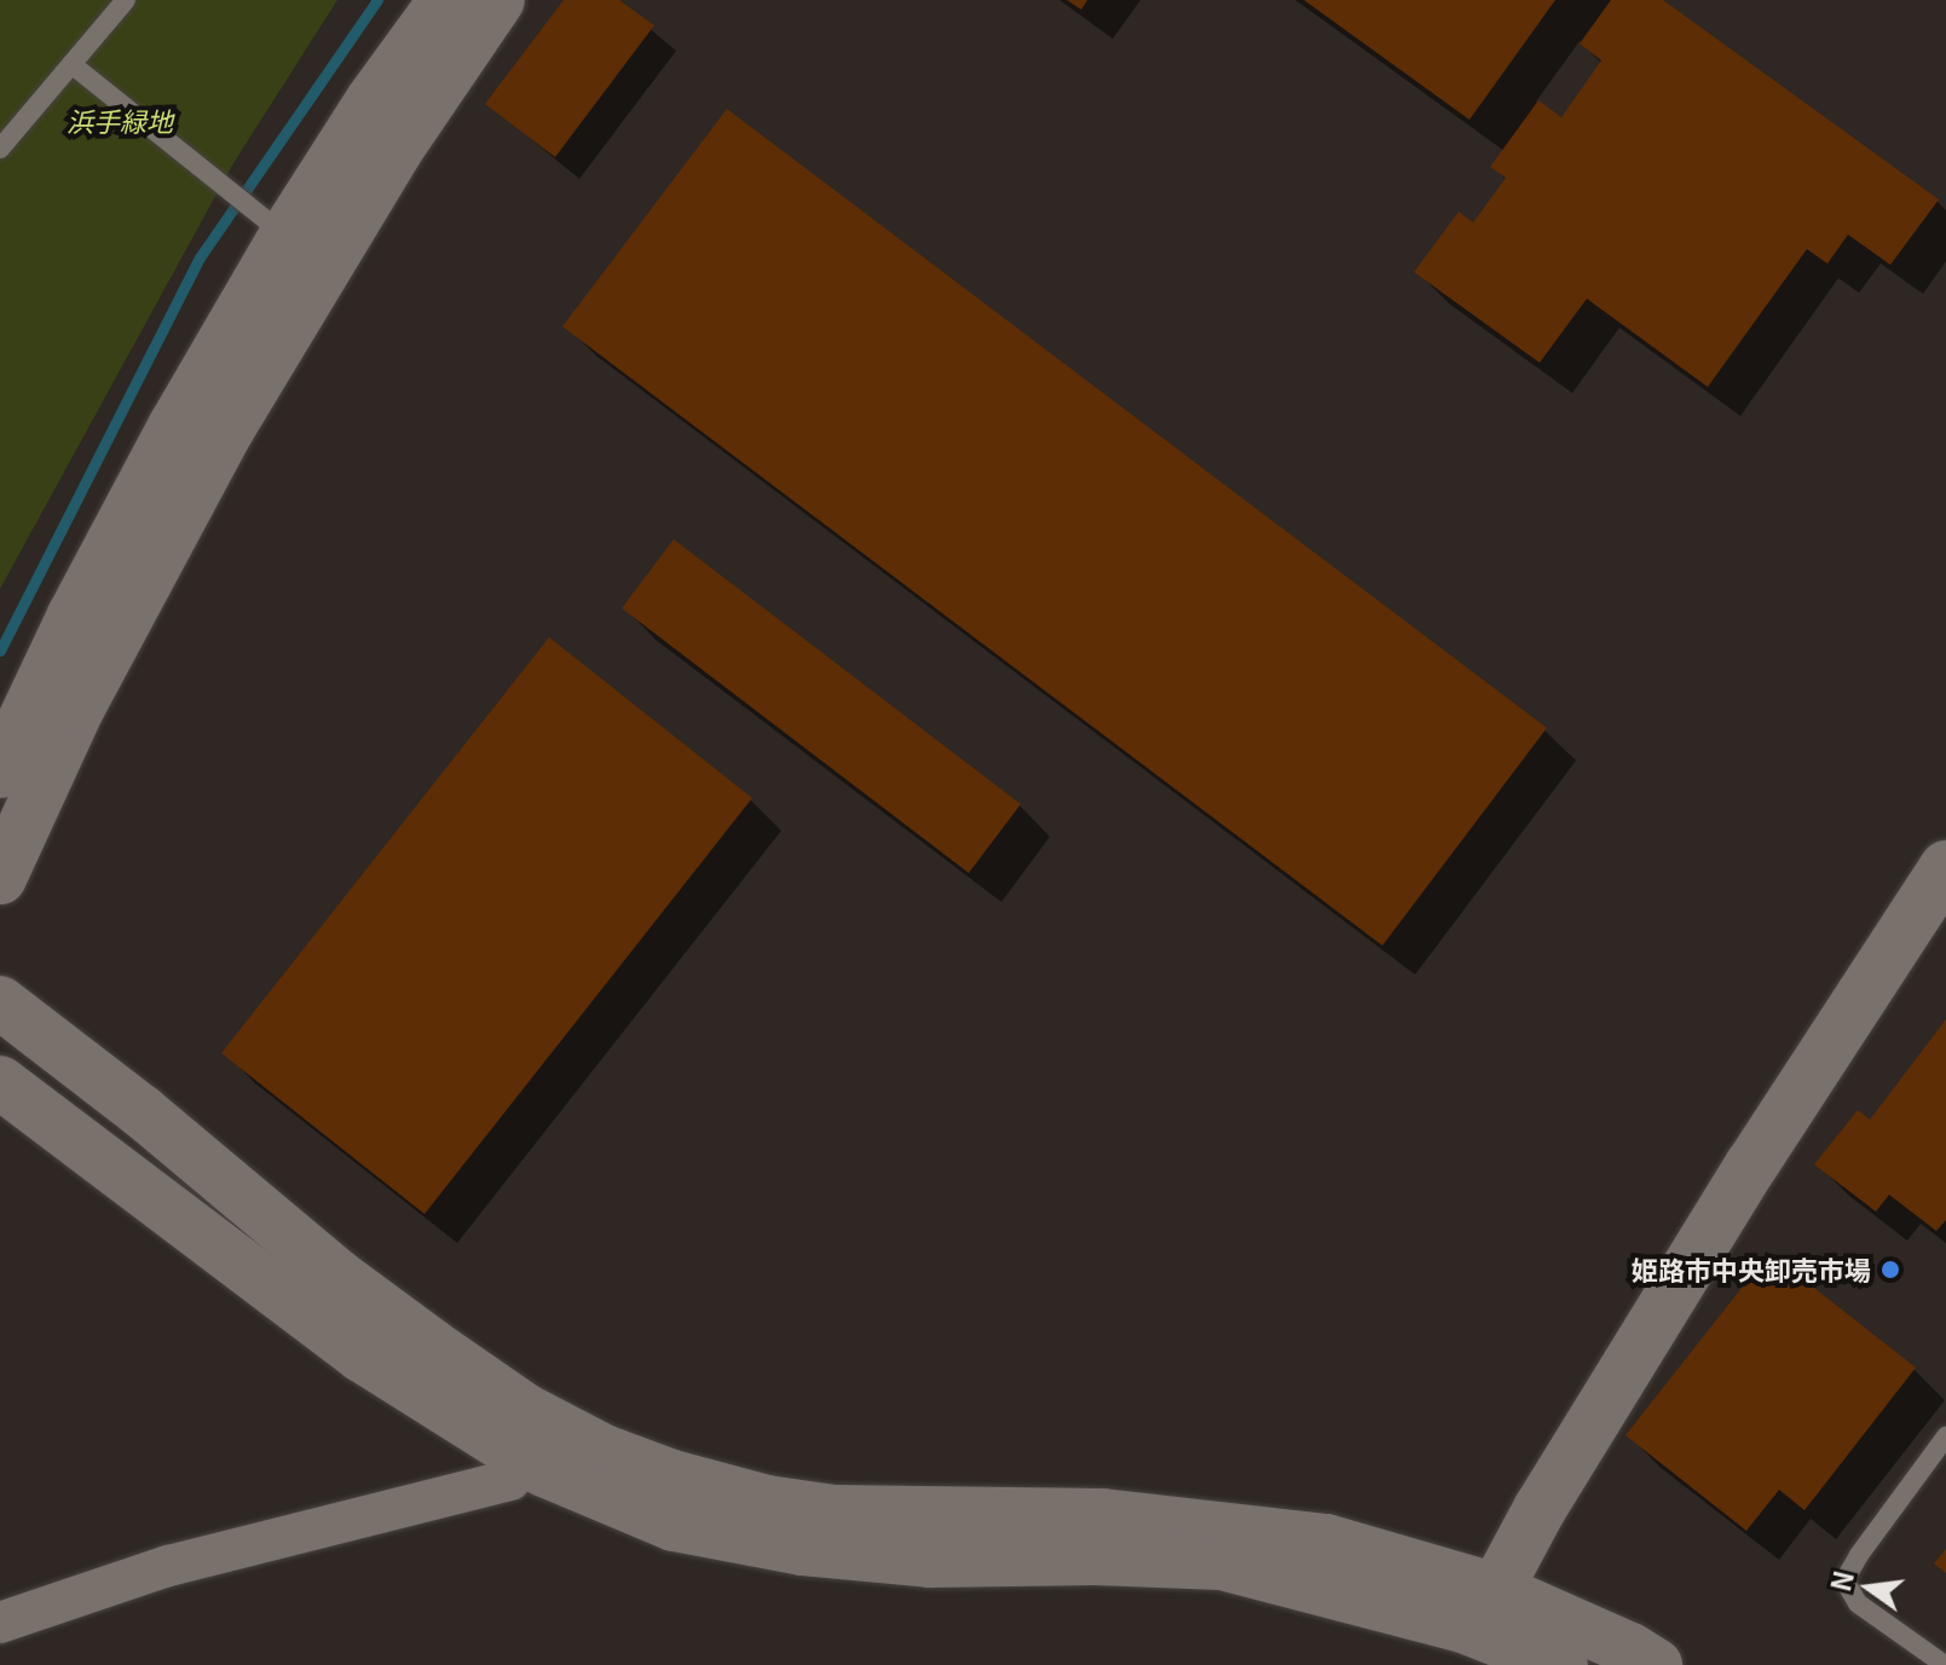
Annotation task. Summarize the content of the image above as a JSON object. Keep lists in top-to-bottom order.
{
  "parks": ["浜手緑地"],
  "places": ["姫路市中央卸売市場"],
  "north": "left"
}
